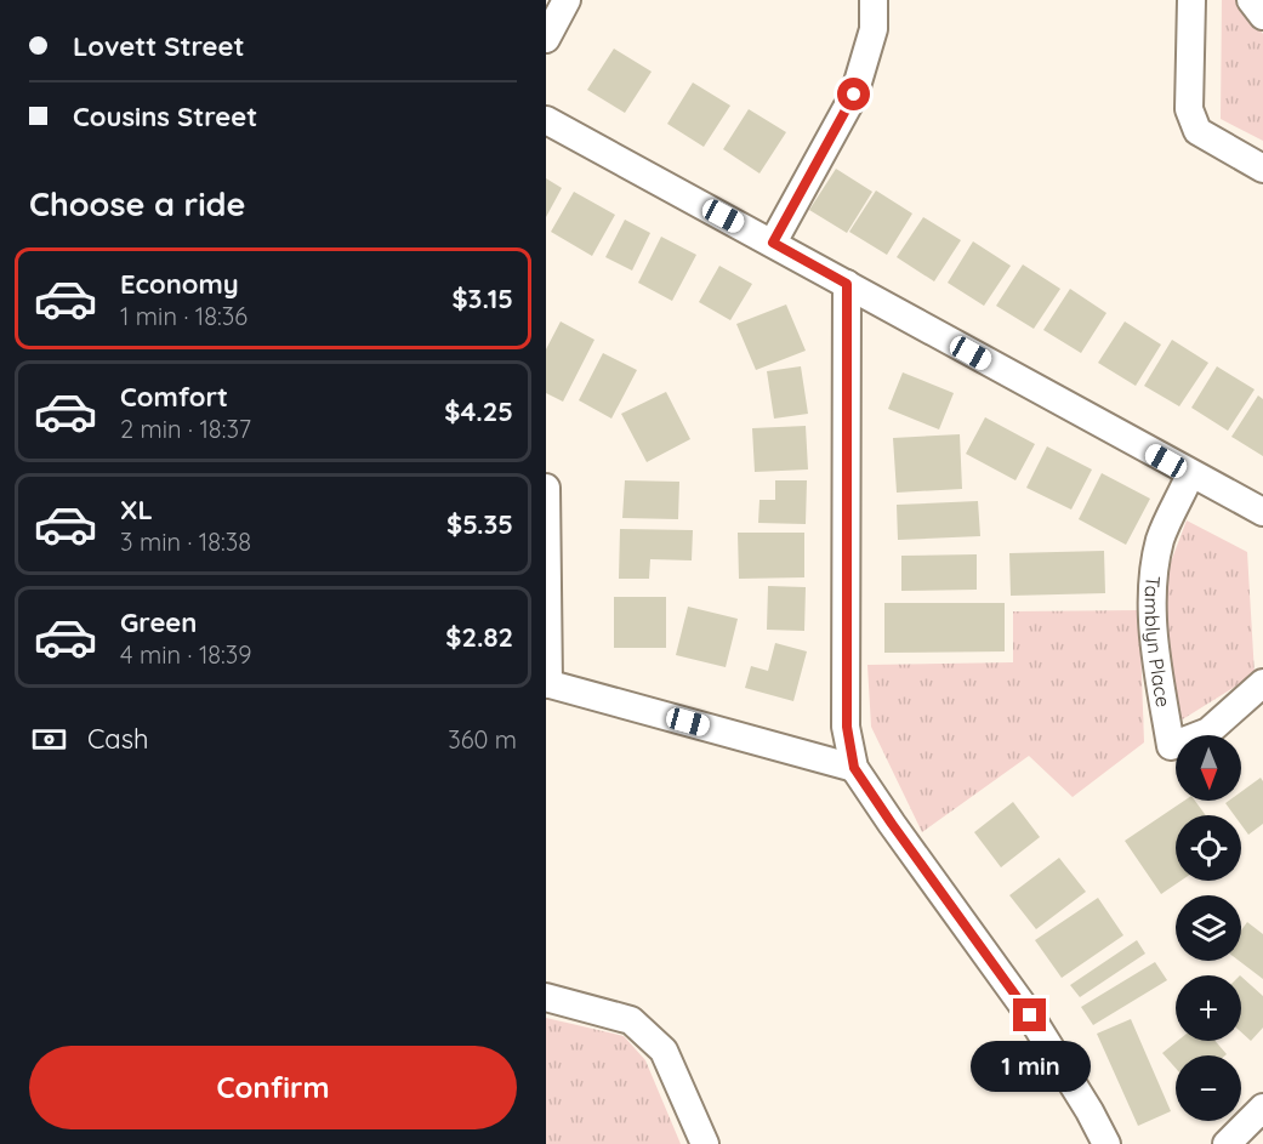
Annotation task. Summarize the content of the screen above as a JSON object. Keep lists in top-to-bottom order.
{
  "streets": {
    "street": ["Tamblyn Place"]
  },
  "north": "bottom",
  "page": {
    "banner": ["Lovett Street", "Cousins Street"],
    "heading": "Choose a ride",
    "list": [
      {
        "name": "Economy",
        "note": "1 min · 18:36",
        "value": "$3.15"
      },
      {
        "name": "Comfort",
        "note": "2 min · 18:37",
        "value": "$4.25"
      },
      {
        "name": "XL",
        "note": "3 min · 18:38",
        "value": "$5.35"
      },
      {
        "name": "Green",
        "note": "4 min · 18:39",
        "value": "$2.82"
      }
    ],
    "pay": ["Cash", "360 m"],
    "map_buttons": ["+", "−"],
    "buttons": "Confirm",
    "bubble": "1 min"
  }
}
